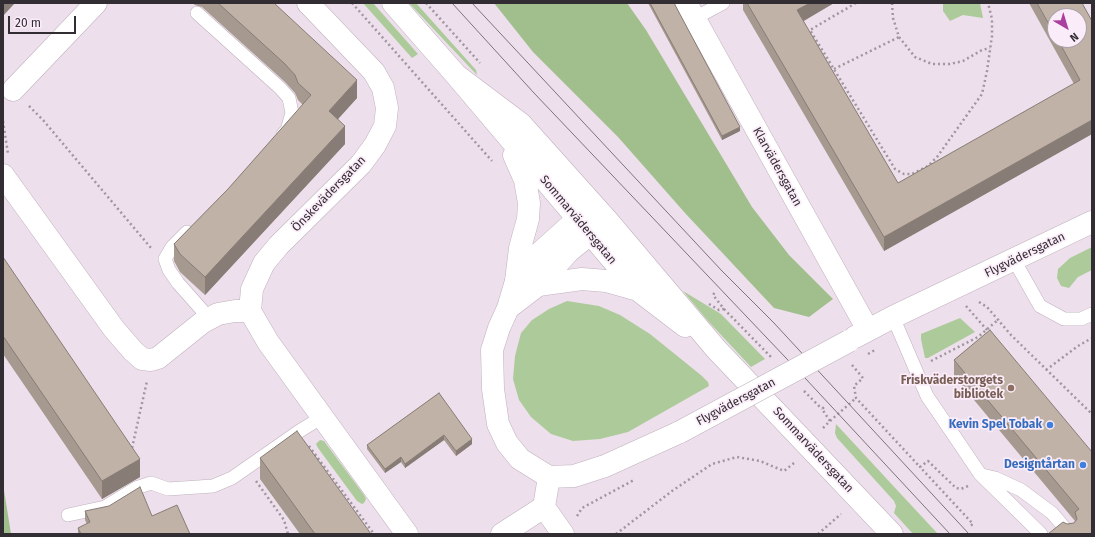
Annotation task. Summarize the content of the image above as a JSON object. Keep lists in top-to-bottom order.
{
  "streets": {
    "street": [
      "Klarvädersgatan",
      "Önskevädersgatan",
      "Sommarvädersgatan",
      "Flygvädersgatan"
    ]
  },
  "crossings": [
    ["Klarvädersgatan", "Flygvädersgatan"]
  ],
  "places": ["Friskväderstorgets bibliotek", "Kevin Spel Tobak", "Designtårtan"],
  "scale_bar": "20 m",
  "north": "bottom right"
}
